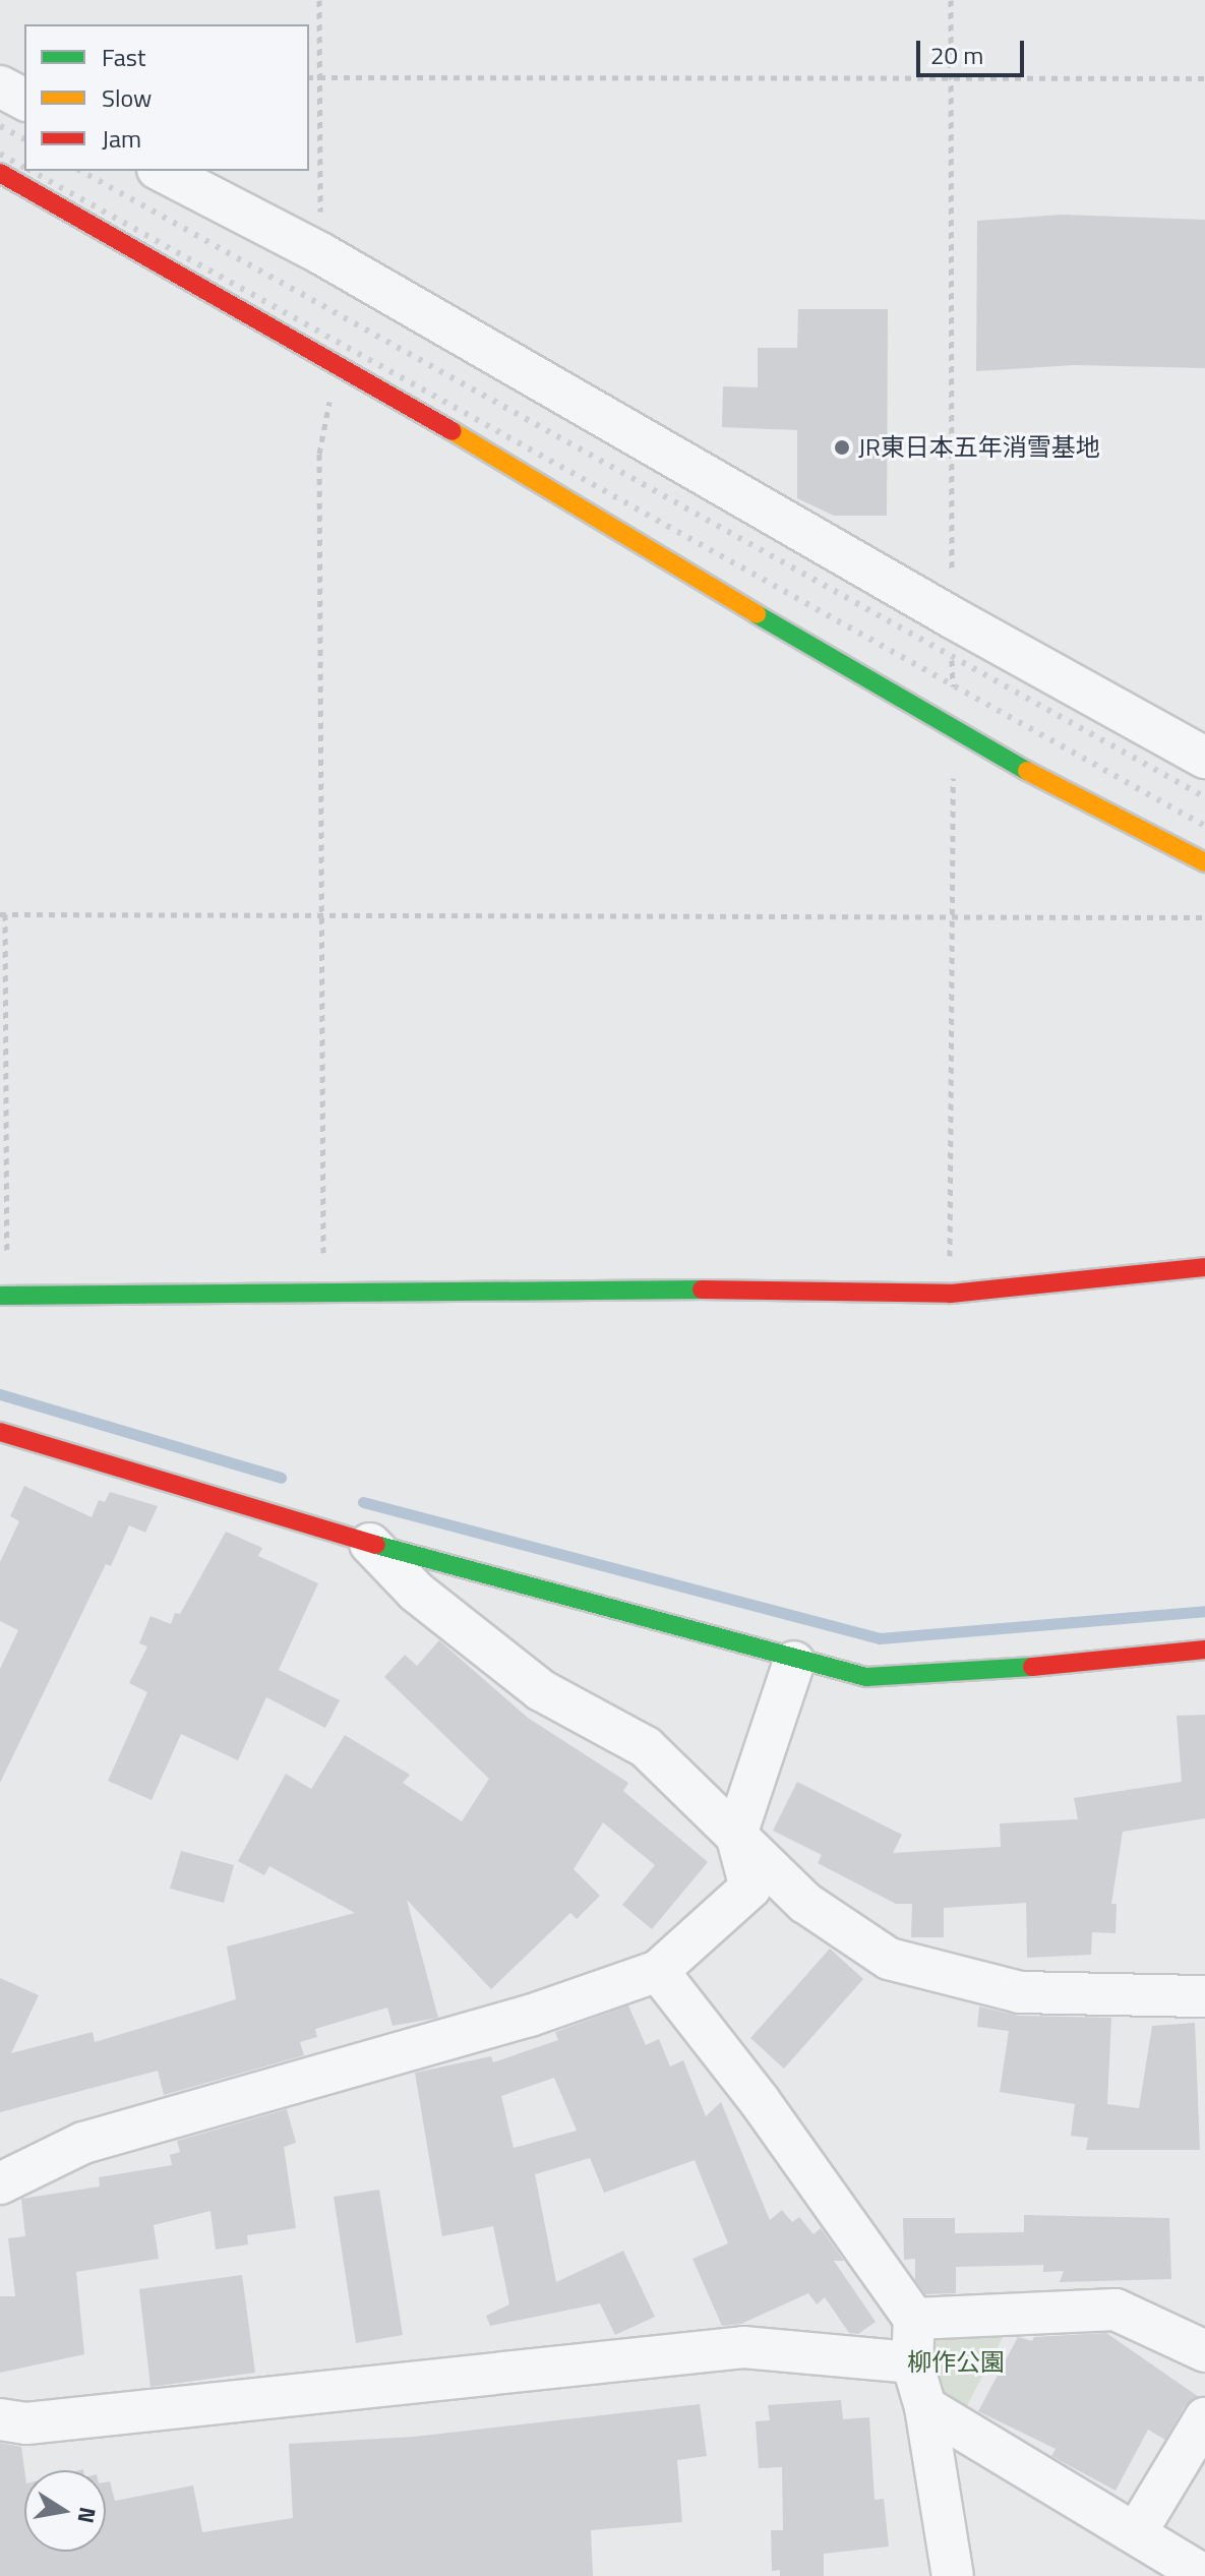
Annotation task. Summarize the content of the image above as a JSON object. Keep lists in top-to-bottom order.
{
  "parks": ["柳作公園"],
  "places": ["JR東日本五年消雪基地"],
  "legend": ["Fast", "Slow", "Jam"],
  "scale_bar": "20 m",
  "north": "right"
}
